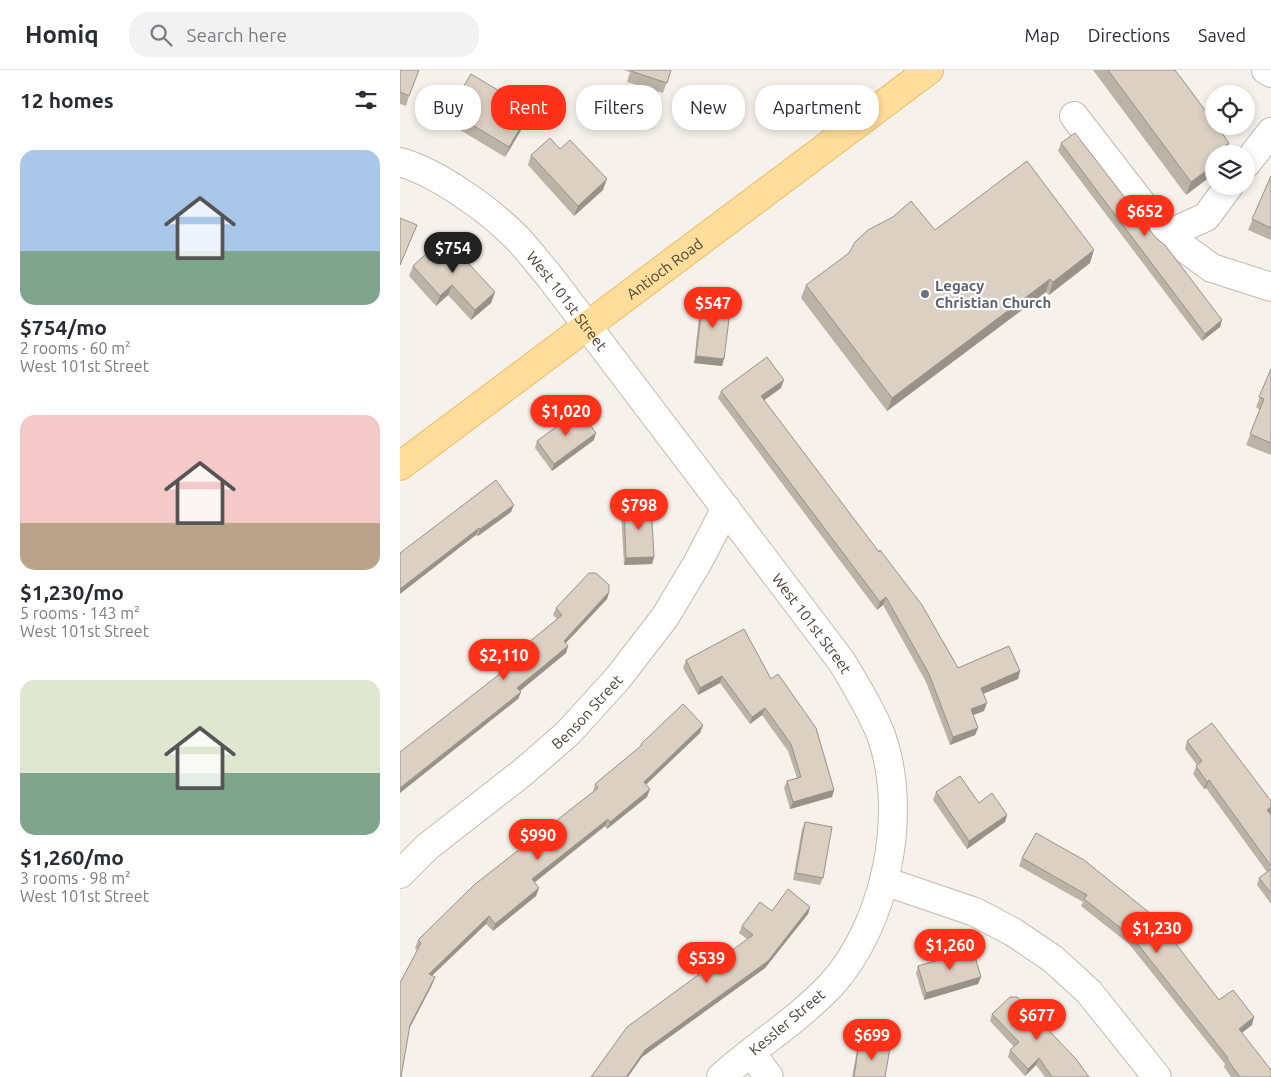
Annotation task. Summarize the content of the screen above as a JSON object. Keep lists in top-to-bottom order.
{
  "streets": {
    "main road": ["Antioch Road"],
    "street": ["West 101st Street", "Benson Street", "Kessler Street"]
  },
  "crossings": [
    ["Antioch Road", "West 101st Street"],
    ["West 101st Street", "Benson Street"],
    ["West 101st Street", "Kessler Street"]
  ],
  "places": ["Legacy Christian Church"],
  "page": {
    "header": "Homiq",
    "search": "Search here",
    "nav": ["Map", "Directions", "Saved"],
    "heading": "12 homes",
    "chip": [
      "Buy",
      "Rent",
      "Filters",
      "New",
      "Apartment"
    ],
    "list": [
      {
        "name": "$754/mo",
        "note": "2 rooms · 60 m² · West 101st Street"
      },
      {
        "name": "$1,230/mo",
        "note": "5 rooms · 143 m² · West 101st Street"
      },
      {
        "name": "$1,260/mo",
        "note": "3 rooms · 98 m² · West 101st Street"
      }
    ],
    "price": [
      "$652",
      "$754",
      "$547",
      "$1,020",
      "$798",
      "$2,110",
      "$990",
      "$1,230",
      "$1,260",
      "$539",
      "$677",
      "$699"
    ]
  }
}
